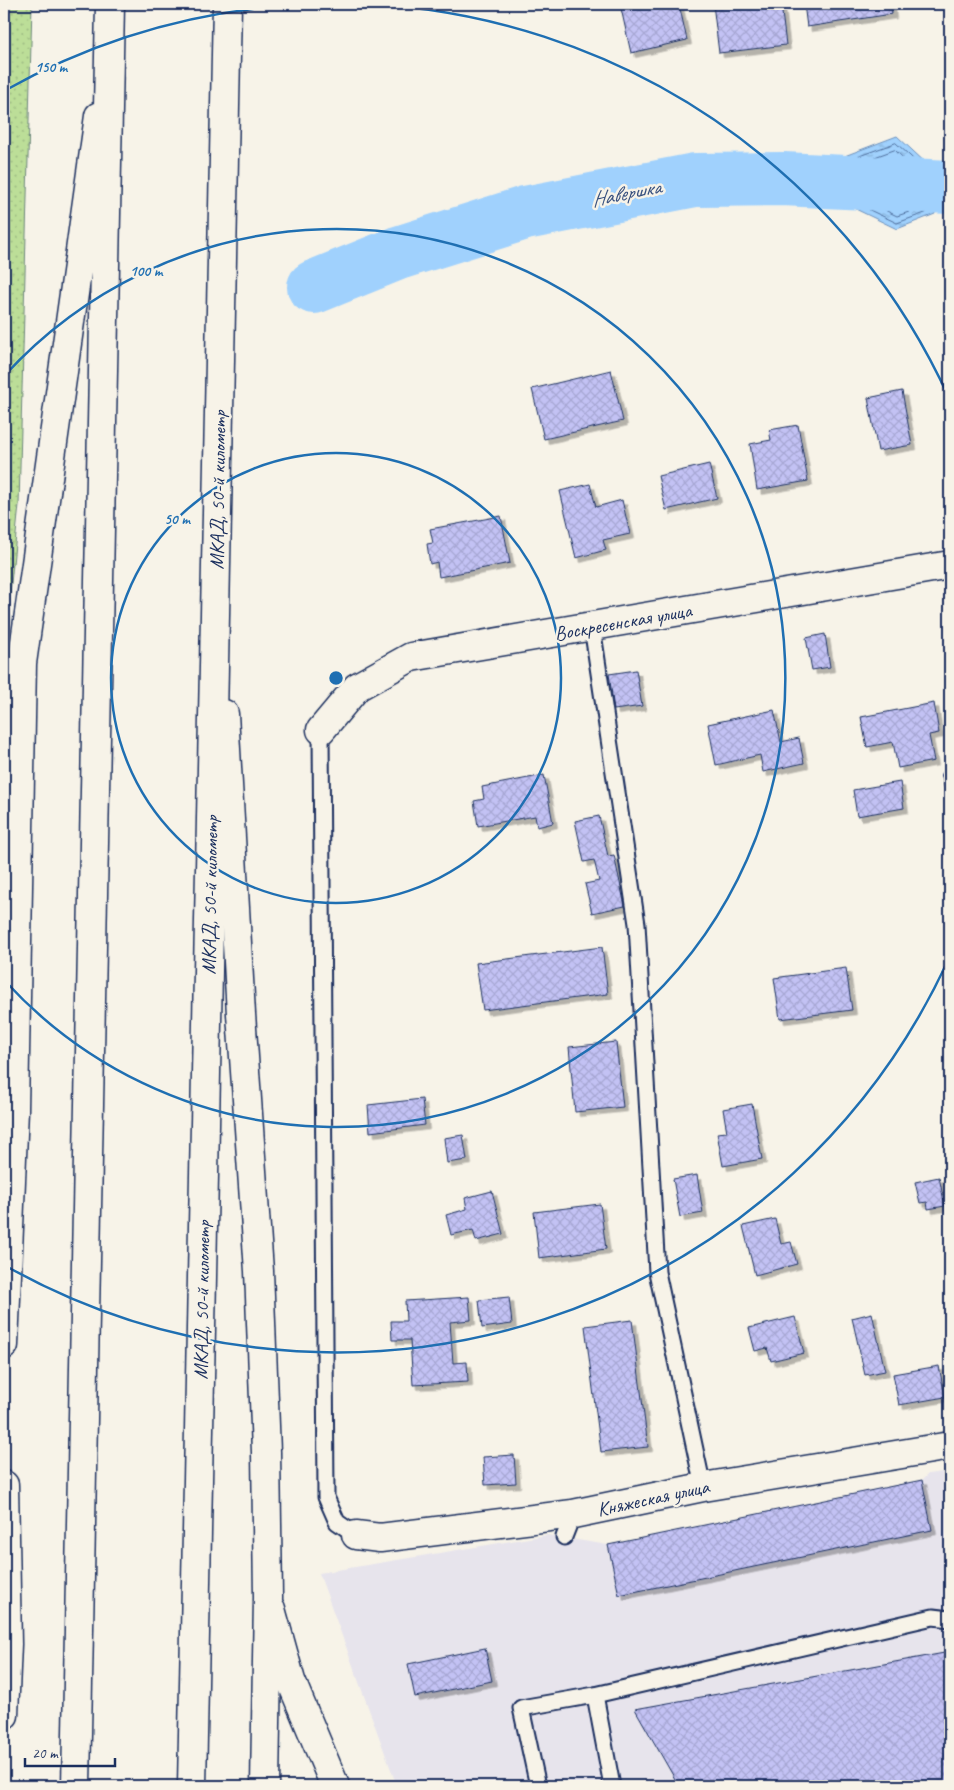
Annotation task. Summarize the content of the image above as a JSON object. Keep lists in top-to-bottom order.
{
  "streets": {
    "main road": ["МКАД, 50-й километр", "Воскресенская улица", "Княжеская улица"]
  },
  "water": ["Навершка"],
  "scale_bar": "20 m",
  "rings": ["150 m", "100 m", "50 m"]
}
